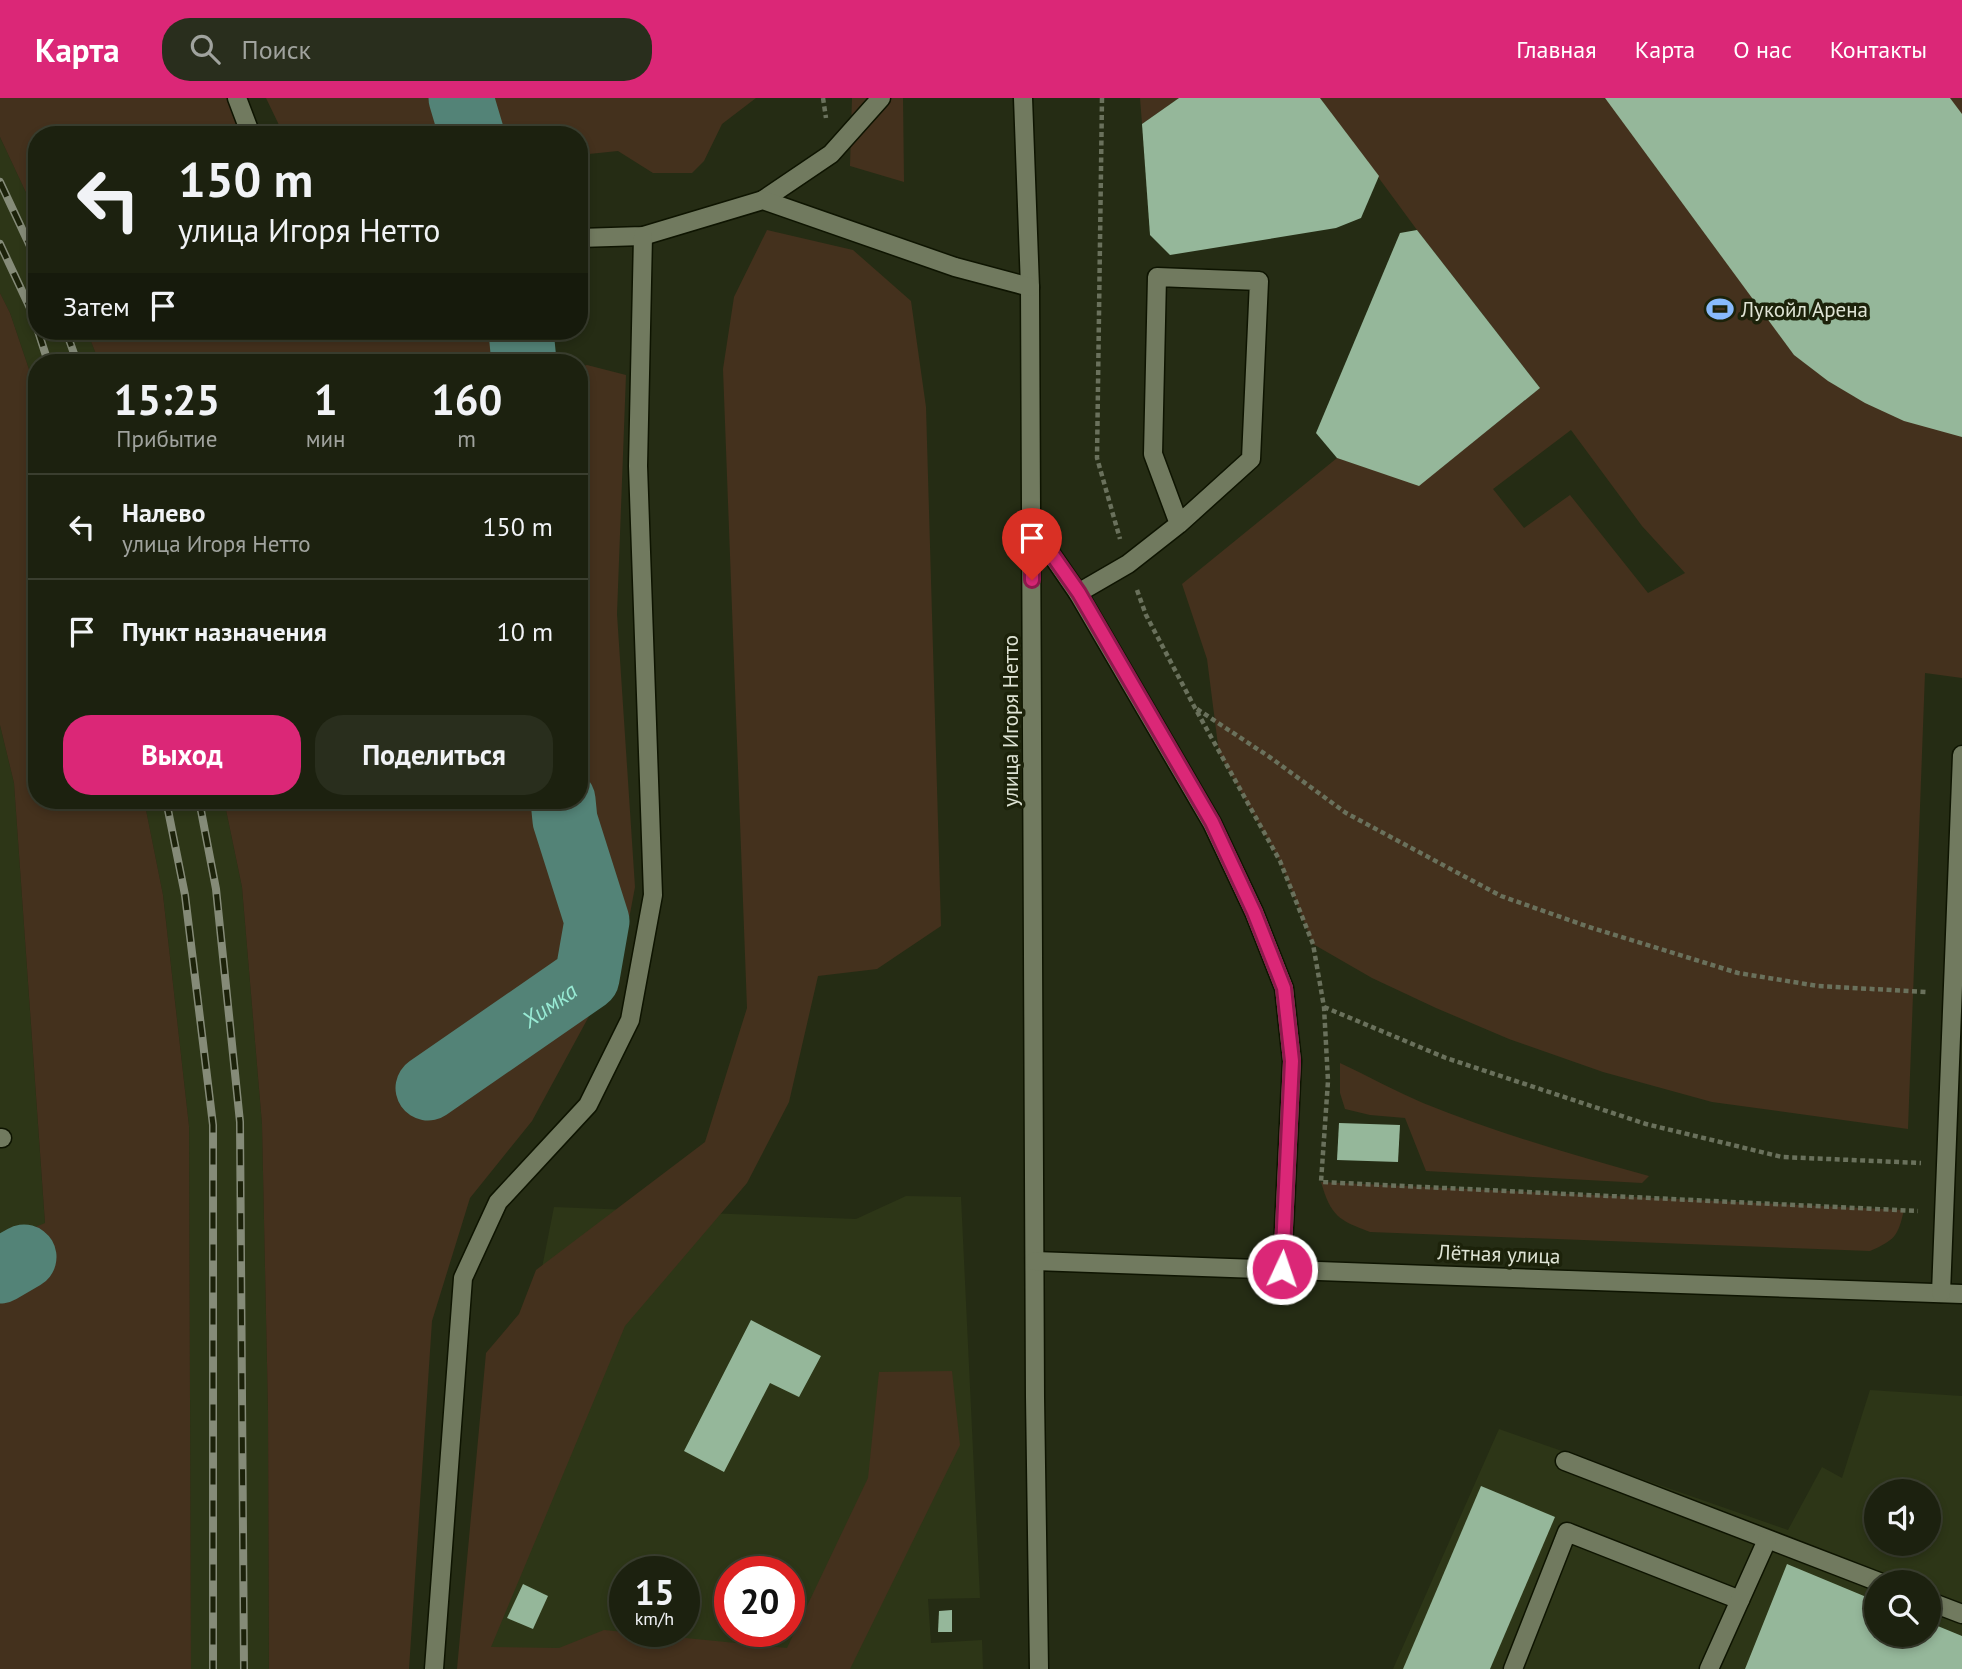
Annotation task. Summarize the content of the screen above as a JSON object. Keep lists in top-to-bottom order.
{
  "streets": {
    "street": ["улица Игоря Нетто", "Лётная улица"]
  },
  "crossings": [
    ["улица Игоря Нетто", "Лётная улица"]
  ],
  "water": ["Химка"],
  "places": {
    "sports": ["Лукойл Арена"]
  },
  "page": {
    "header": "Карта",
    "search": "Поиск",
    "nav": [
      "Главная",
      "Карта",
      "О нас",
      "Контакты"
    ],
    "turn": ["150 m", "улица Игоря Нетто"],
    "then": "Затем",
    "eta": [
      "15:25",
      "Прибытие",
      "1",
      "мин",
      "160",
      "m"
    ],
    "list": [
      {
        "name": "Налево",
        "note": "улица Игоря Нетто",
        "value": "150 m"
      },
      {
        "name": "Пункт назначения",
        "value": "10 m"
      }
    ],
    "buttons": ["Выход", "Поделиться"],
    "speed": "15 km/h",
    "limit": "20"
  }
}
